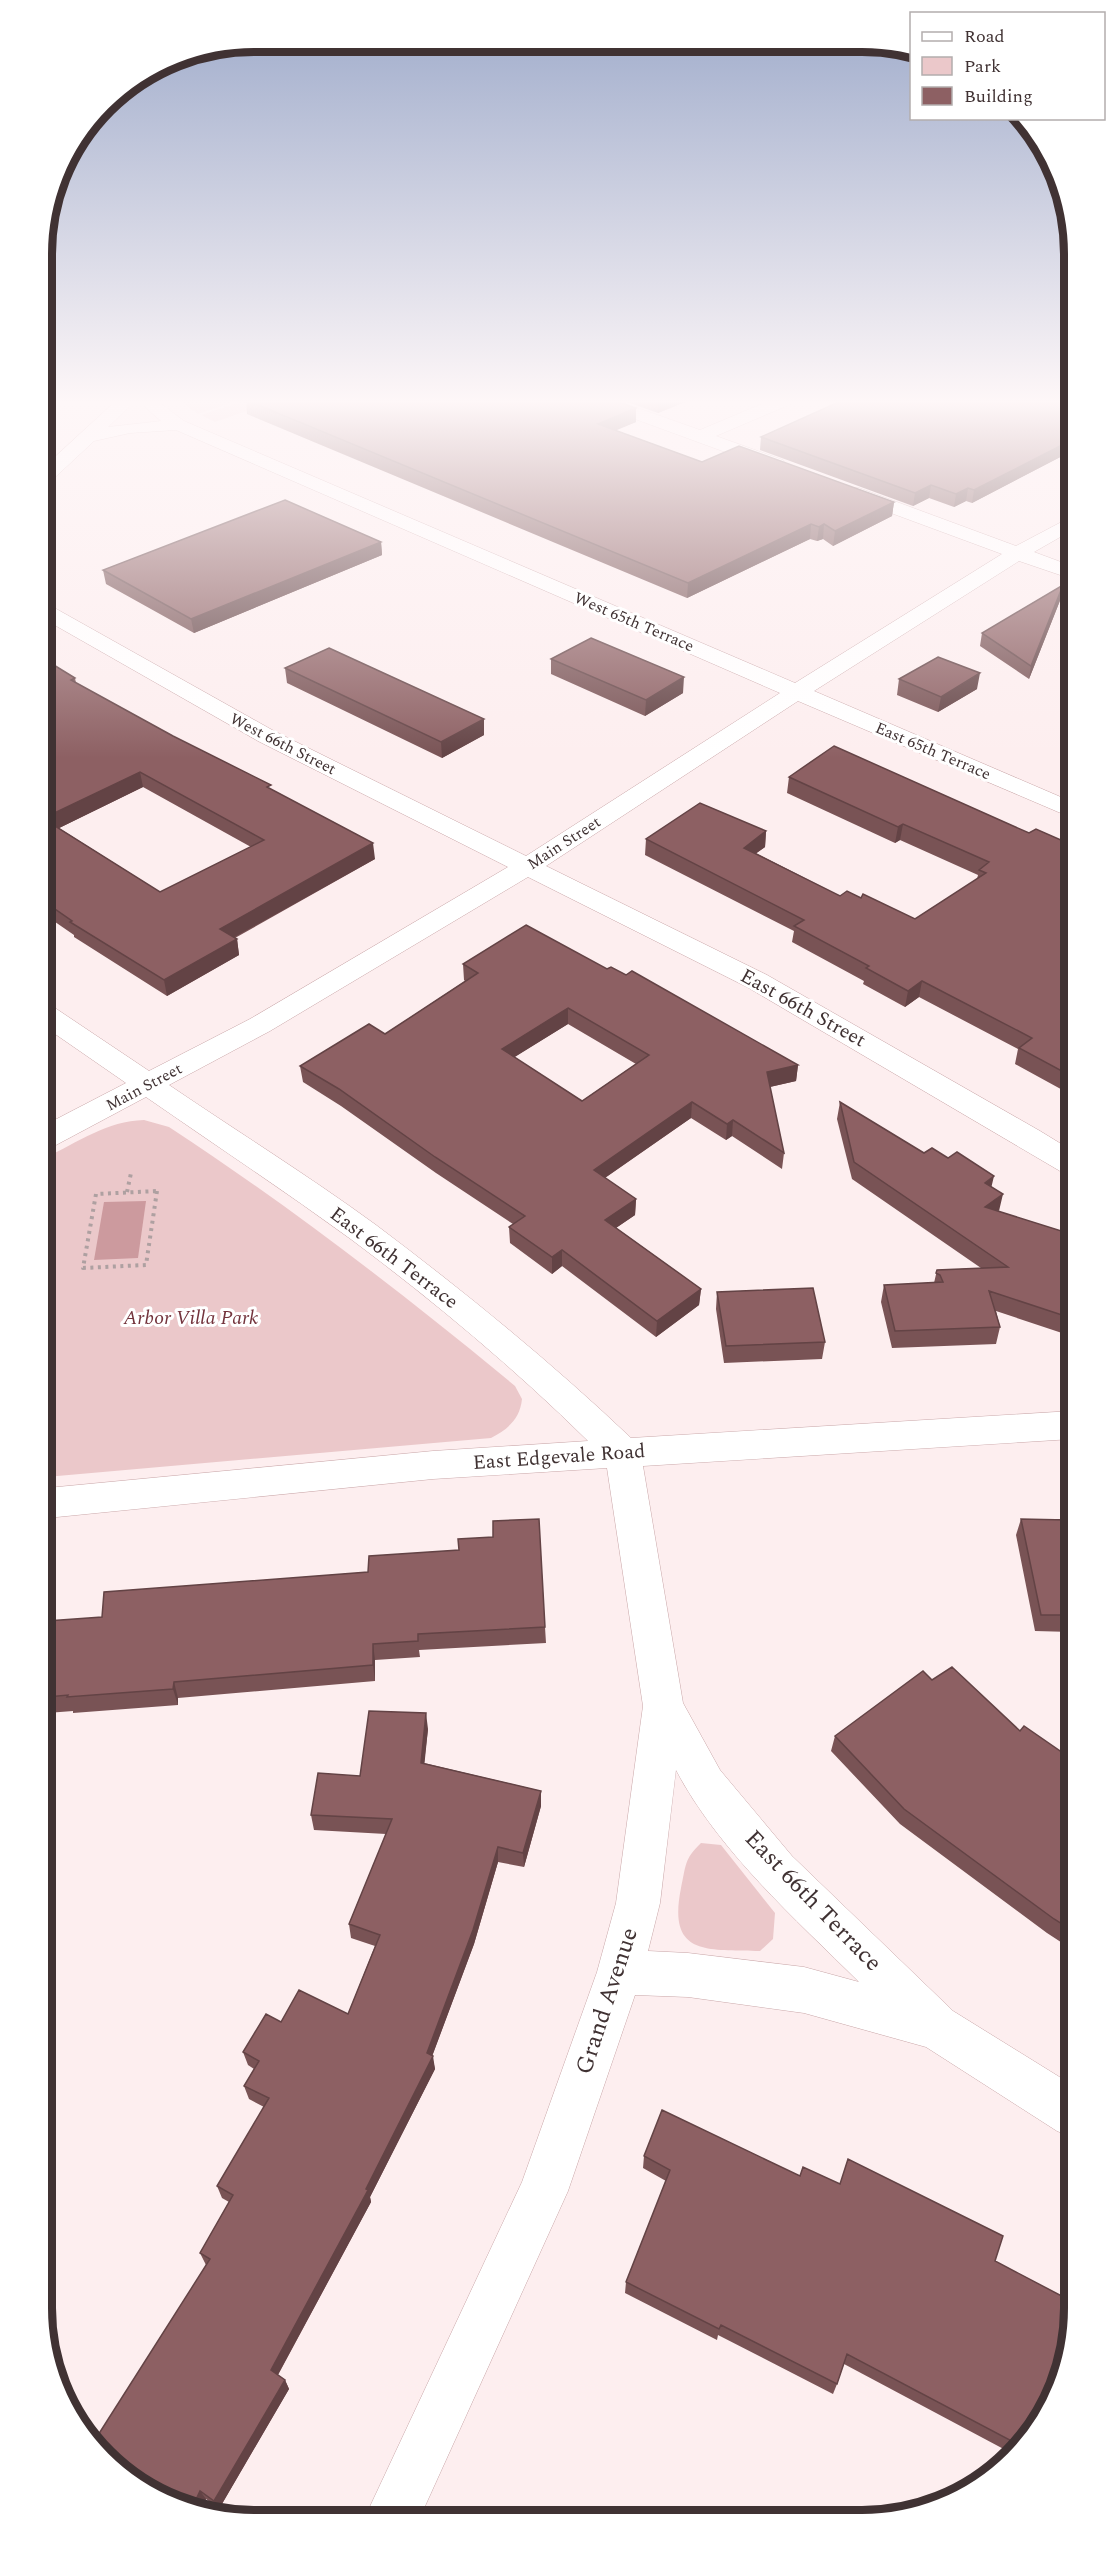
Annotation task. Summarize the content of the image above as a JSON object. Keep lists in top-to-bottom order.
{
  "streets": {
    "street": [
      "West 65th Terrace",
      "West 66th Street",
      "East 65th Terrace",
      "Main Street",
      "East 66th Street",
      "East 66th Terrace",
      "East Edgevale Road",
      "Grand Avenue"
    ]
  },
  "crossings": [
    ["West 65th Terrace", "East 65th Terrace"],
    ["West 65th Terrace", "Main Street"],
    ["West 66th Street", "Main Street"],
    ["West 66th Street", "East 66th Street"],
    ["East 65th Terrace", "Main Street"],
    ["Main Street", "East 66th Street"],
    ["Main Street", "East 66th Terrace"],
    ["East 66th Terrace", "East Edgevale Road"],
    ["East 66th Terrace", "Grand Avenue"],
    ["East Edgevale Road", "Grand Avenue"]
  ],
  "parks": ["Arbor Villa Park"],
  "legend": ["Road", "Park", "Building"]
}
